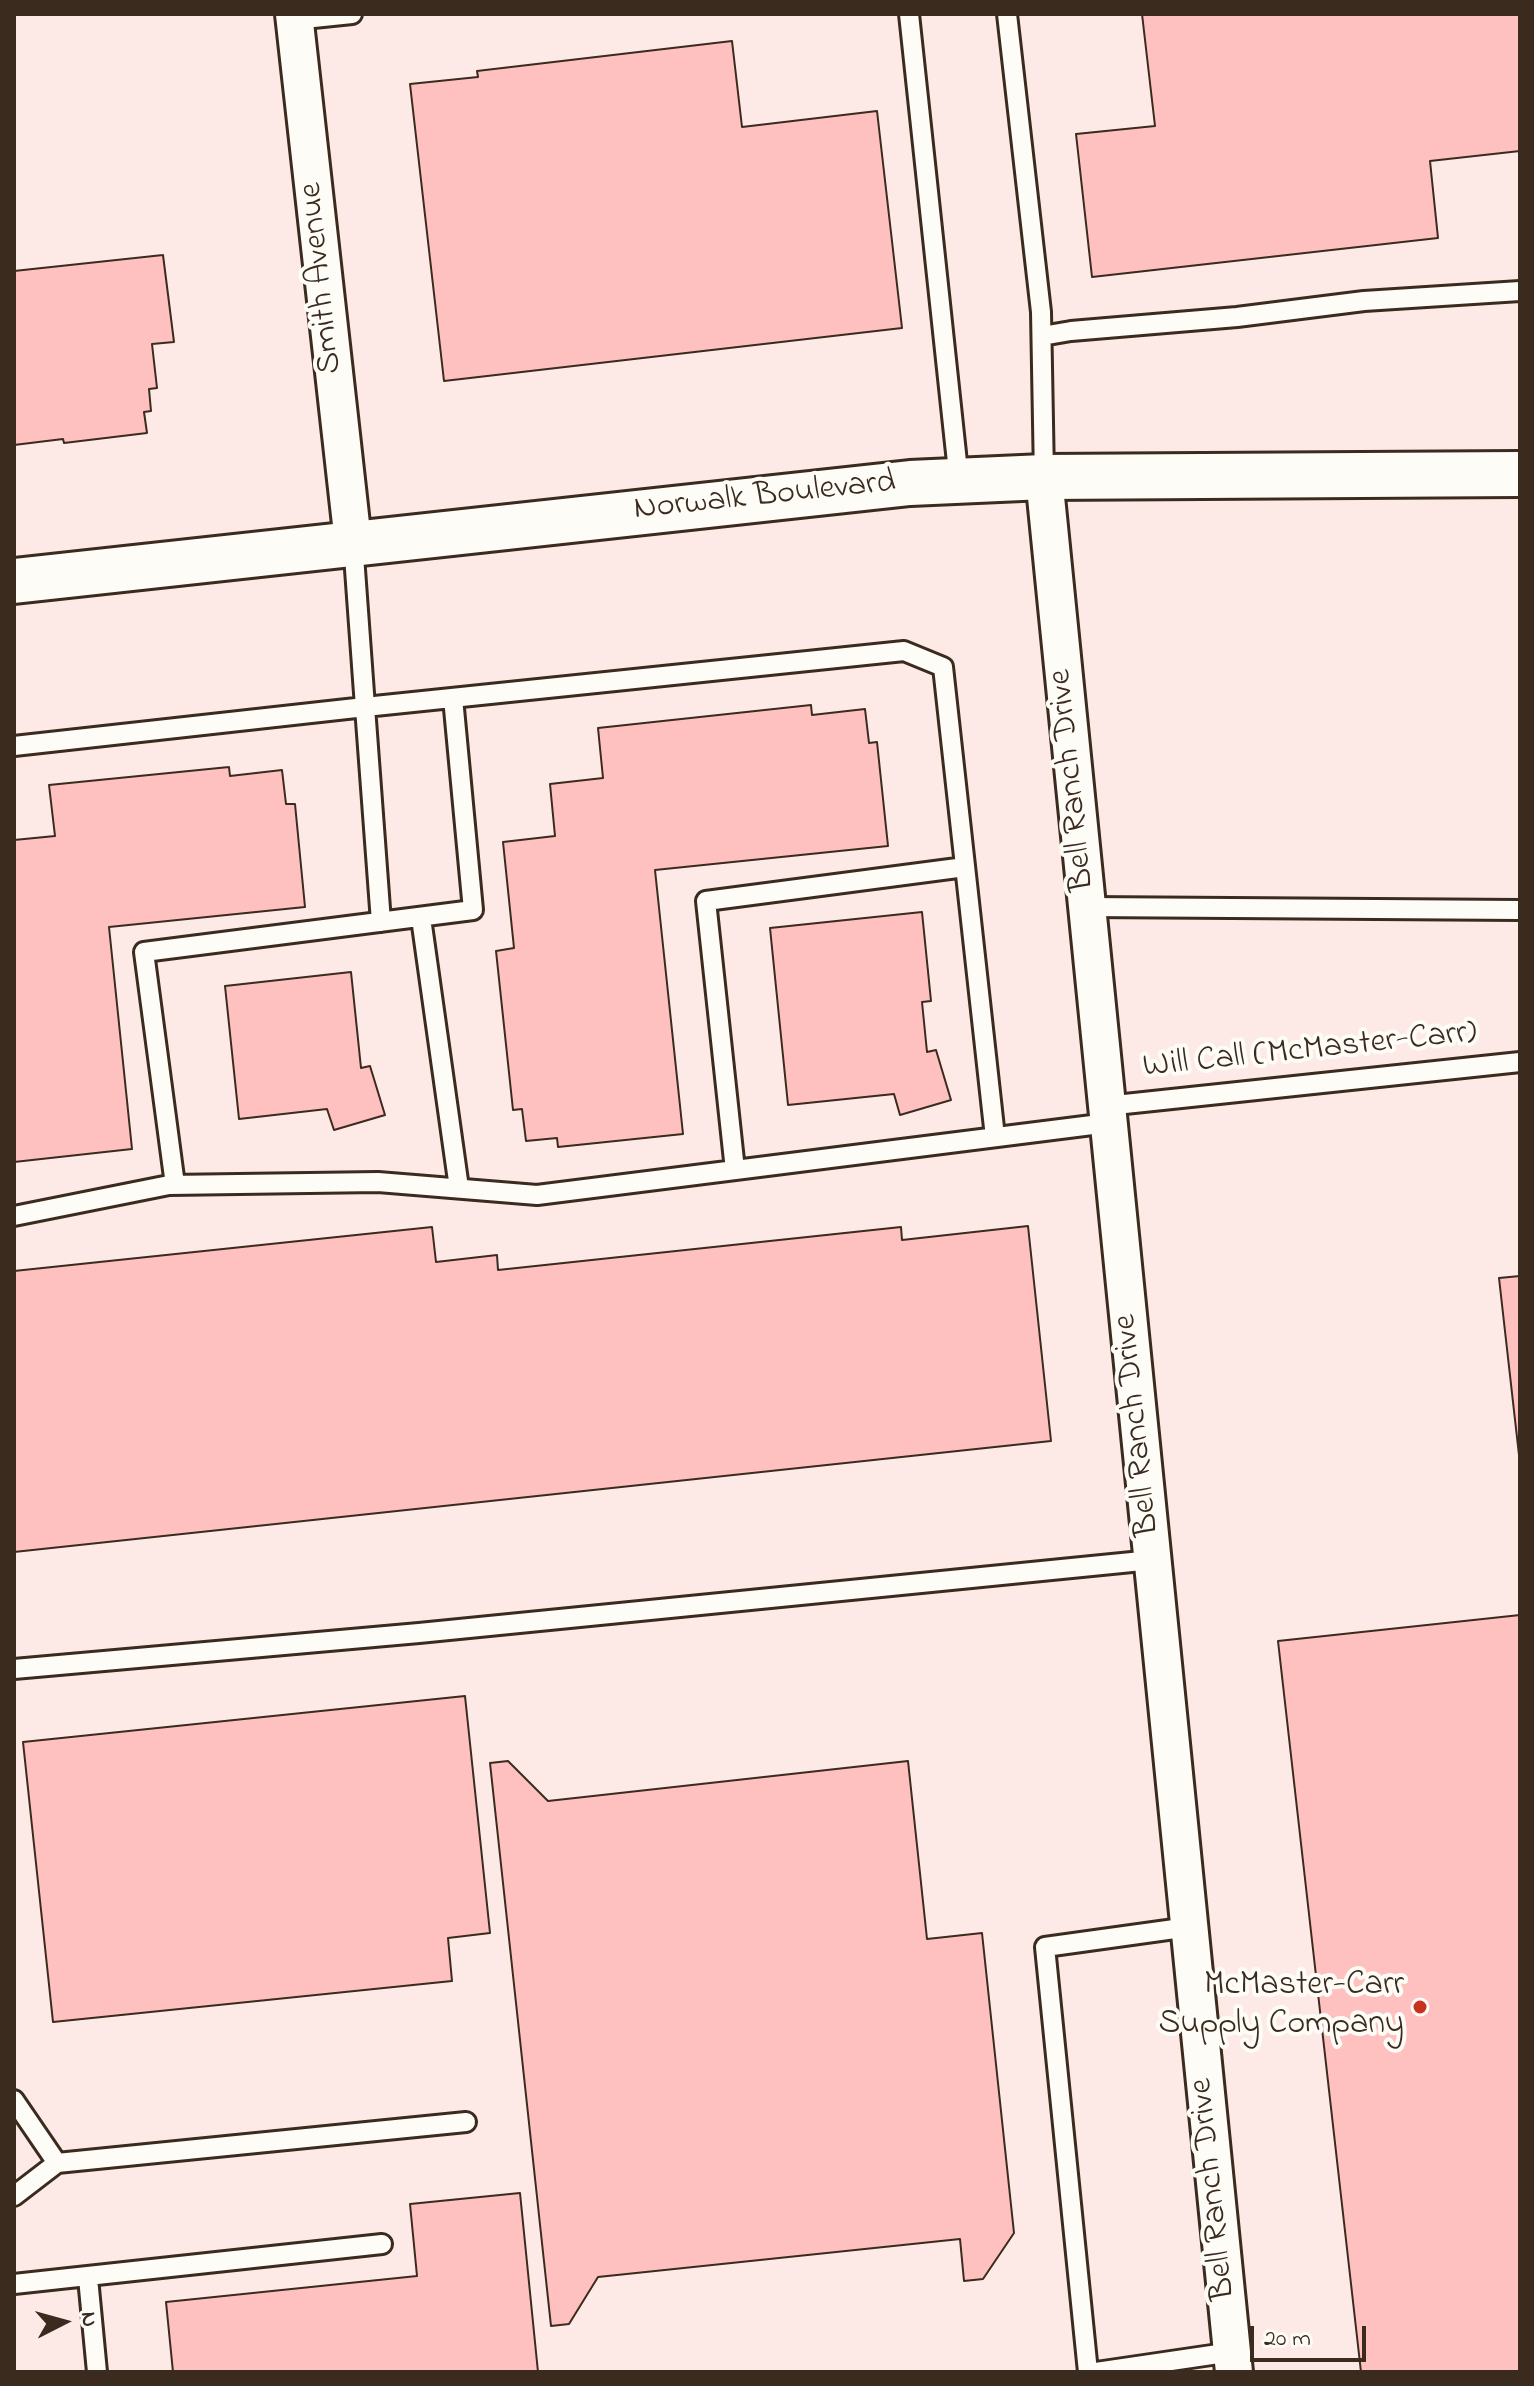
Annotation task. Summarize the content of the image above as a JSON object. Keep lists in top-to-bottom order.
{
  "streets": {
    "main road": ["Norwalk Boulevard"],
    "street": ["Smith Avenue", "Bell Ranch Drive"],
    "lane": ["Will Call (McMaster-Carr)"]
  },
  "crossings": [
    ["Smith Avenue", "Norwalk Boulevard"],
    ["Norwalk Boulevard", "Bell Ranch Drive"],
    ["Bell Ranch Drive", "Will Call (McMaster-Carr)"]
  ],
  "places": ["McMaster-Carr Supply Company"],
  "scale_bar": "20 m",
  "north": "right"
}
